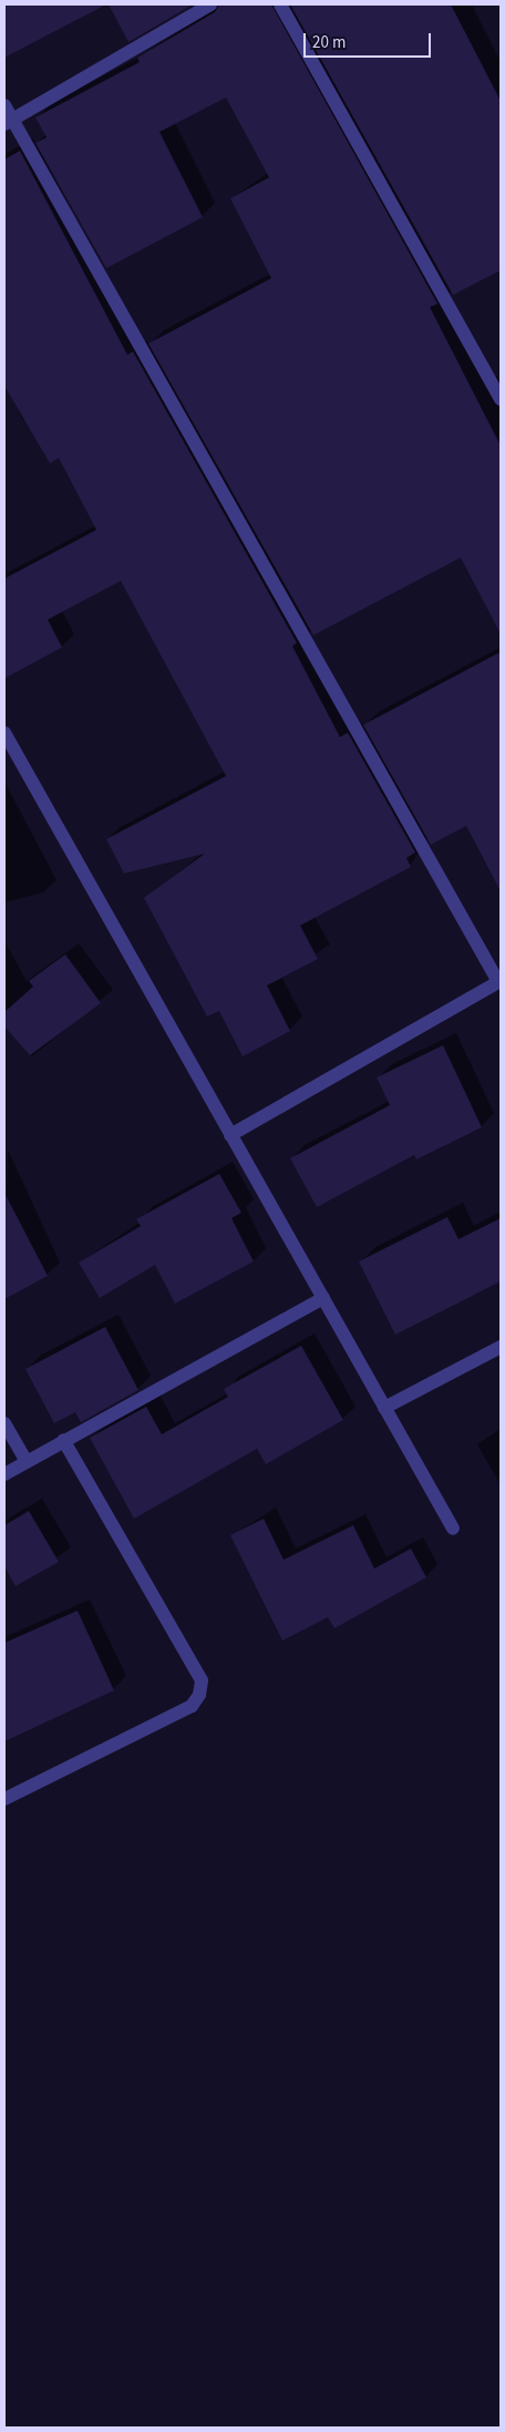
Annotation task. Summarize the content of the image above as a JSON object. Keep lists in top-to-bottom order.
{
  "scale_bar": "20 m"
}
